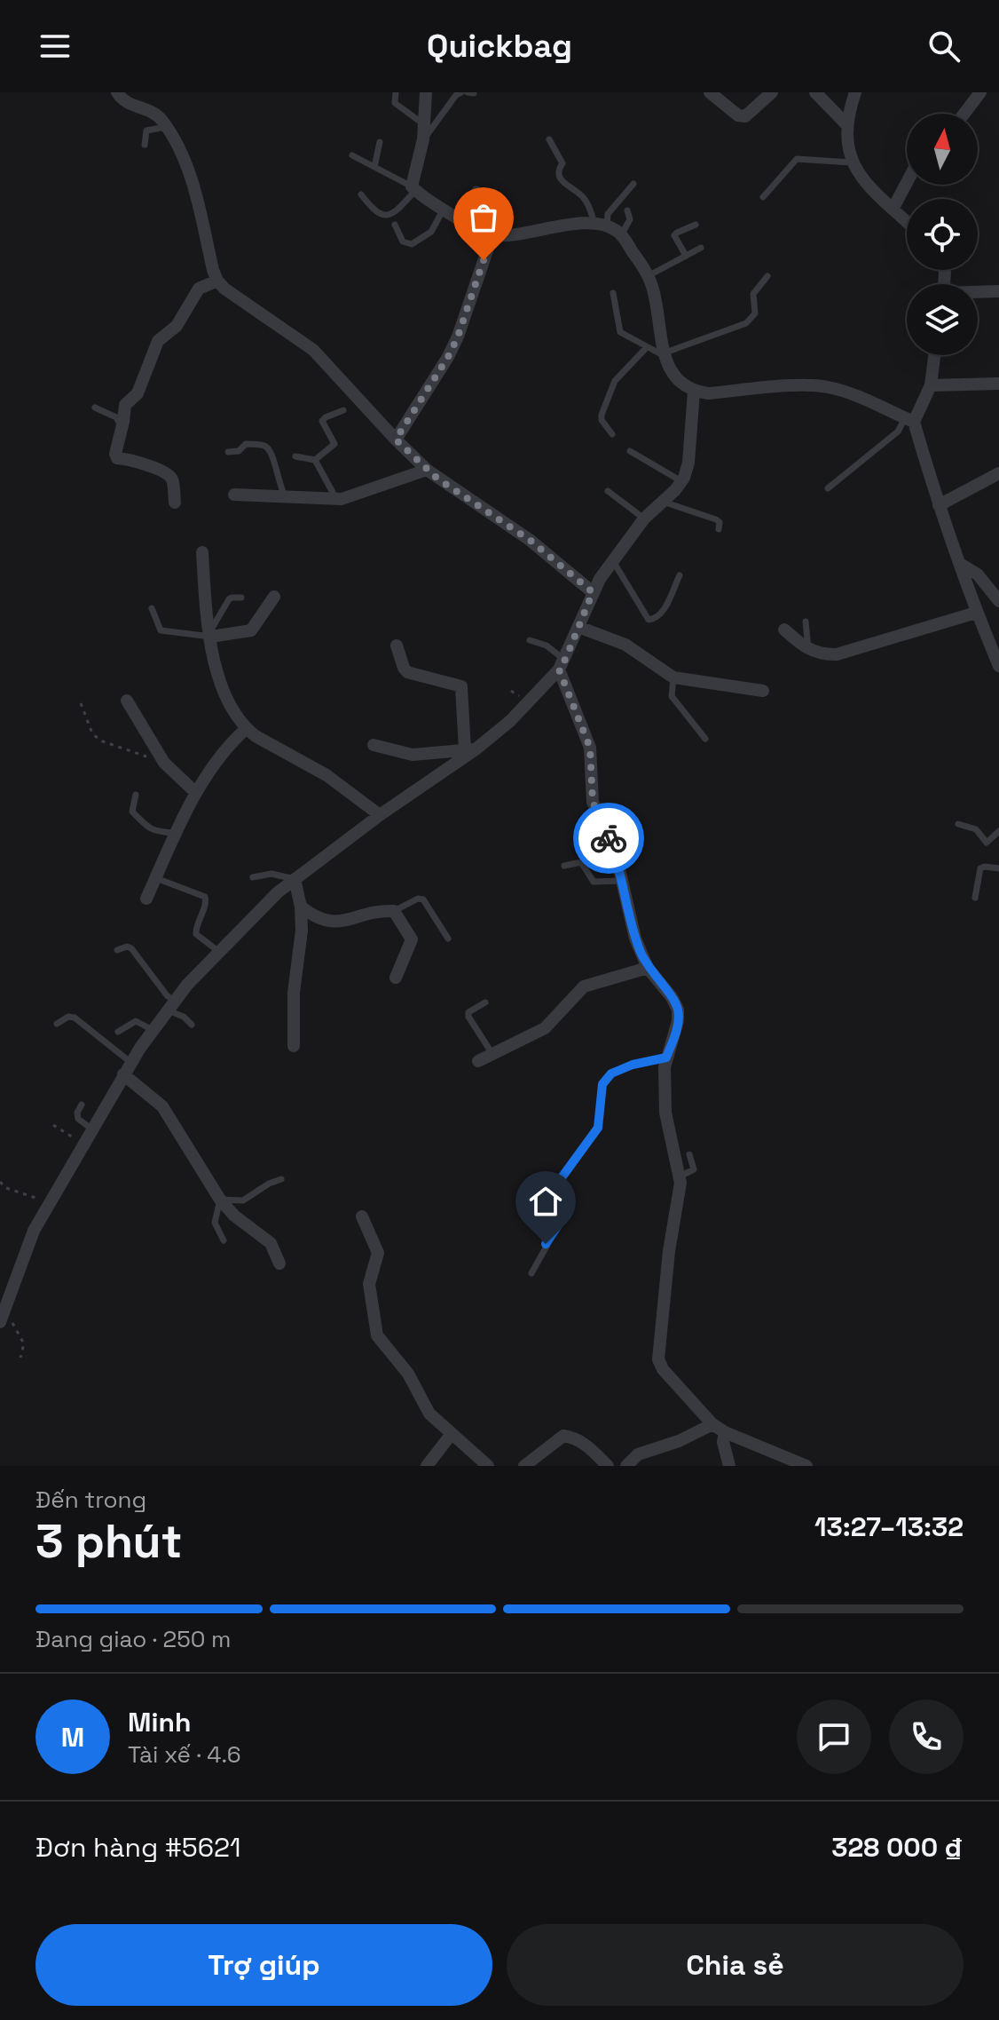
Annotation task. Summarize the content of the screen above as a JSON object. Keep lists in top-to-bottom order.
{
  "north": "top",
  "page": {
    "header": "Quickbag",
    "heading": ["3 phút", "Đến trong", "13:27–13:32"],
    "panel": [
      "Minh",
      "Tài xế · 4.6",
      "Đơn hàng #5621",
      "328 000 ₫"
    ],
    "bar": "Đang giao · 250 m",
    "round": "M",
    "buttons": ["Trợ giúp", "Chia sẻ"]
  }
}
